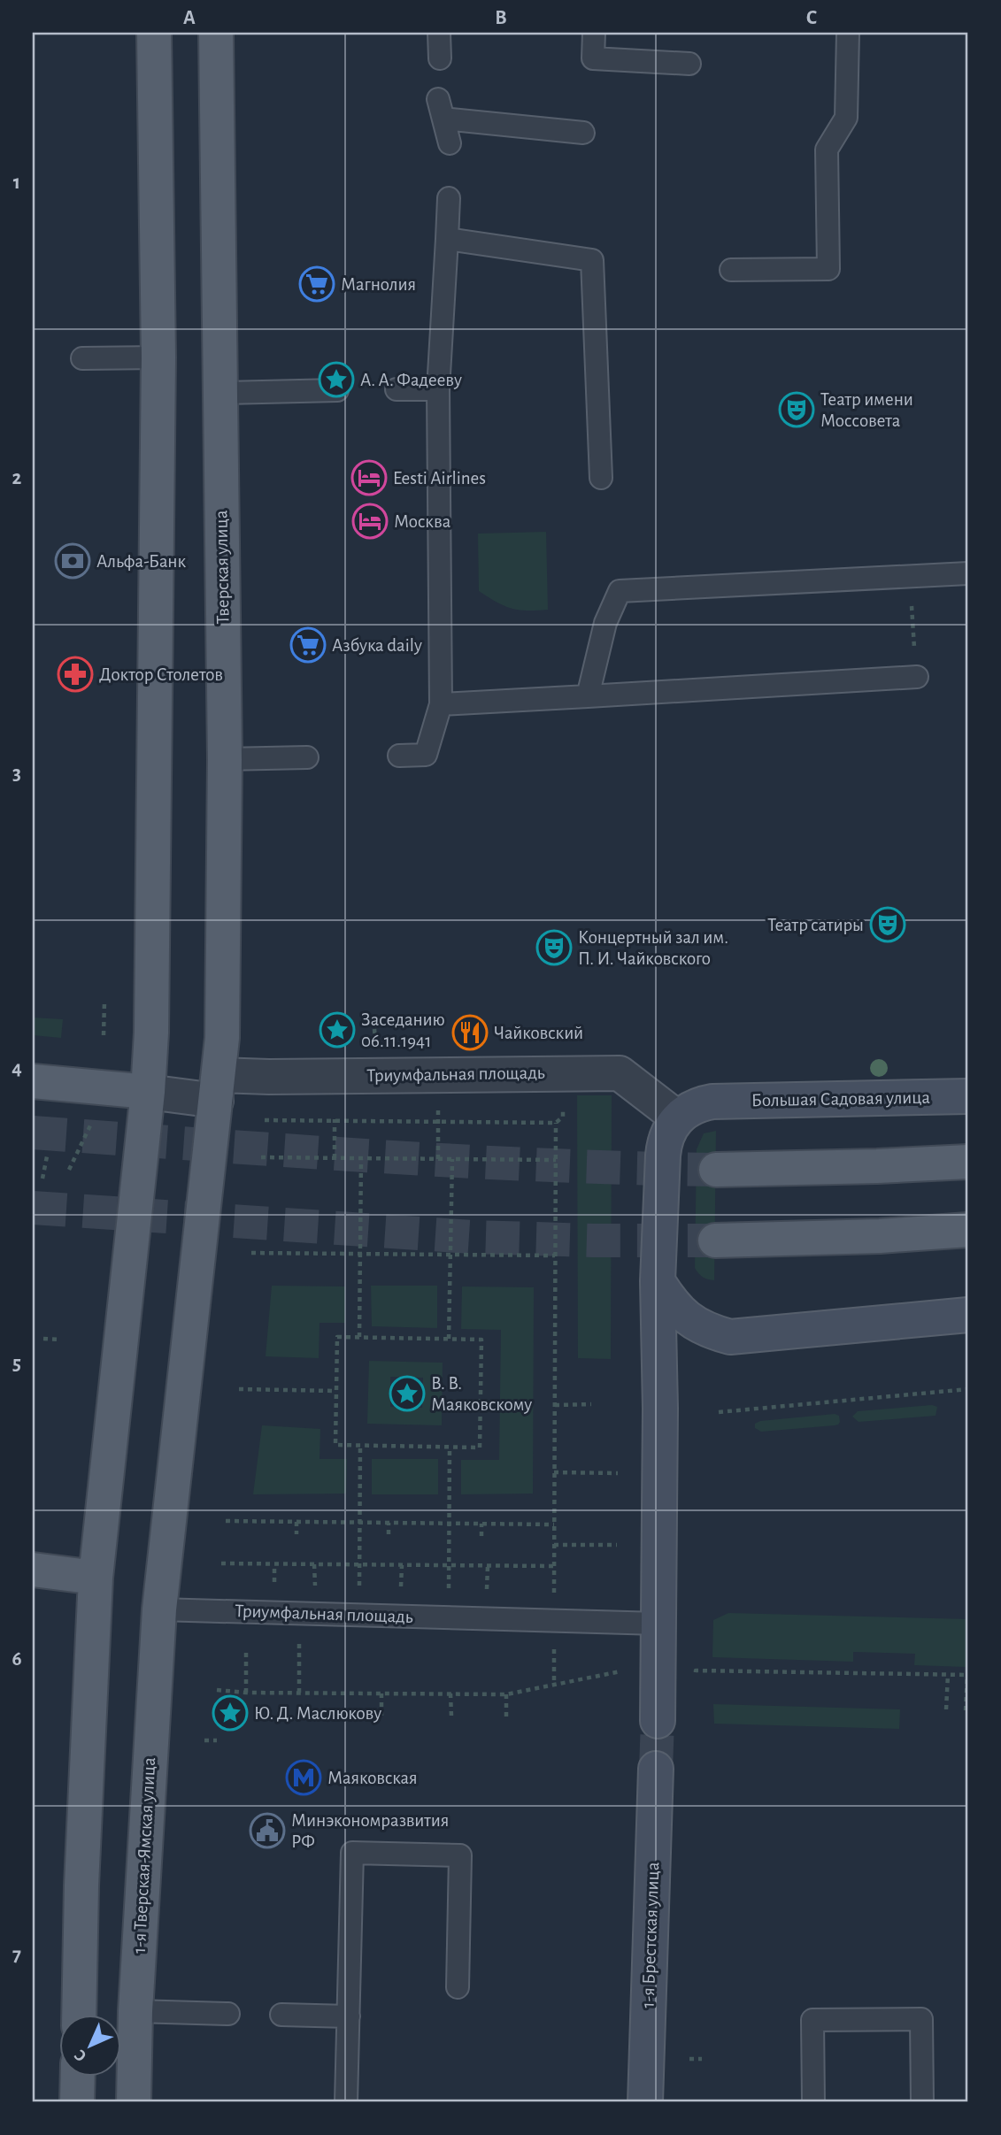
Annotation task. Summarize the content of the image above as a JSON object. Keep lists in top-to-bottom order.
{
  "streets": {
    "main road": [
      "Тверская улица",
      "Большая Садовая улица",
      "1-я Тверская-Ямская улица",
      "1-я Брестская улица"
    ],
    "street": ["Триумфальная площадь"]
  },
  "crossings": [
    ["Тверская улица", "Триумфальная площадь"],
    ["Триумфальная площадь", "Большая Садовая улица"],
    ["Триумфальная площадь", "1-я Тверская-Ямская улица"]
  ],
  "places": {
    "supermarket": ["Магнолия", "Азбука daily"],
    "place": [
      "А. А. Фадееву",
      "Заседанию 06.11.1941",
      "В. В. Маяковскому",
      "Ю. Д. Маслюкову"
    ],
    "theatre": ["Театр имени Моссовета", "Театр сатиры", "Концертный зал им. П. И. Чайковского"],
    "hotel": ["Eesti Аirlines", "Москва"],
    "bank": ["Альфа-Банк"],
    "pharmacy": ["Доктор Столетов"],
    "restaurant": ["Чайковский"],
    "metro station": ["Маяковская"],
    "public building": ["Минэкономразвития РФ"]
  },
  "north": "bottom left",
  "grid": {
    "columns": ["A", "B", "C"],
    "rows": [
      "1",
      "2",
      "3",
      "4",
      "5",
      "6",
      "7"
    ]
  }
}
